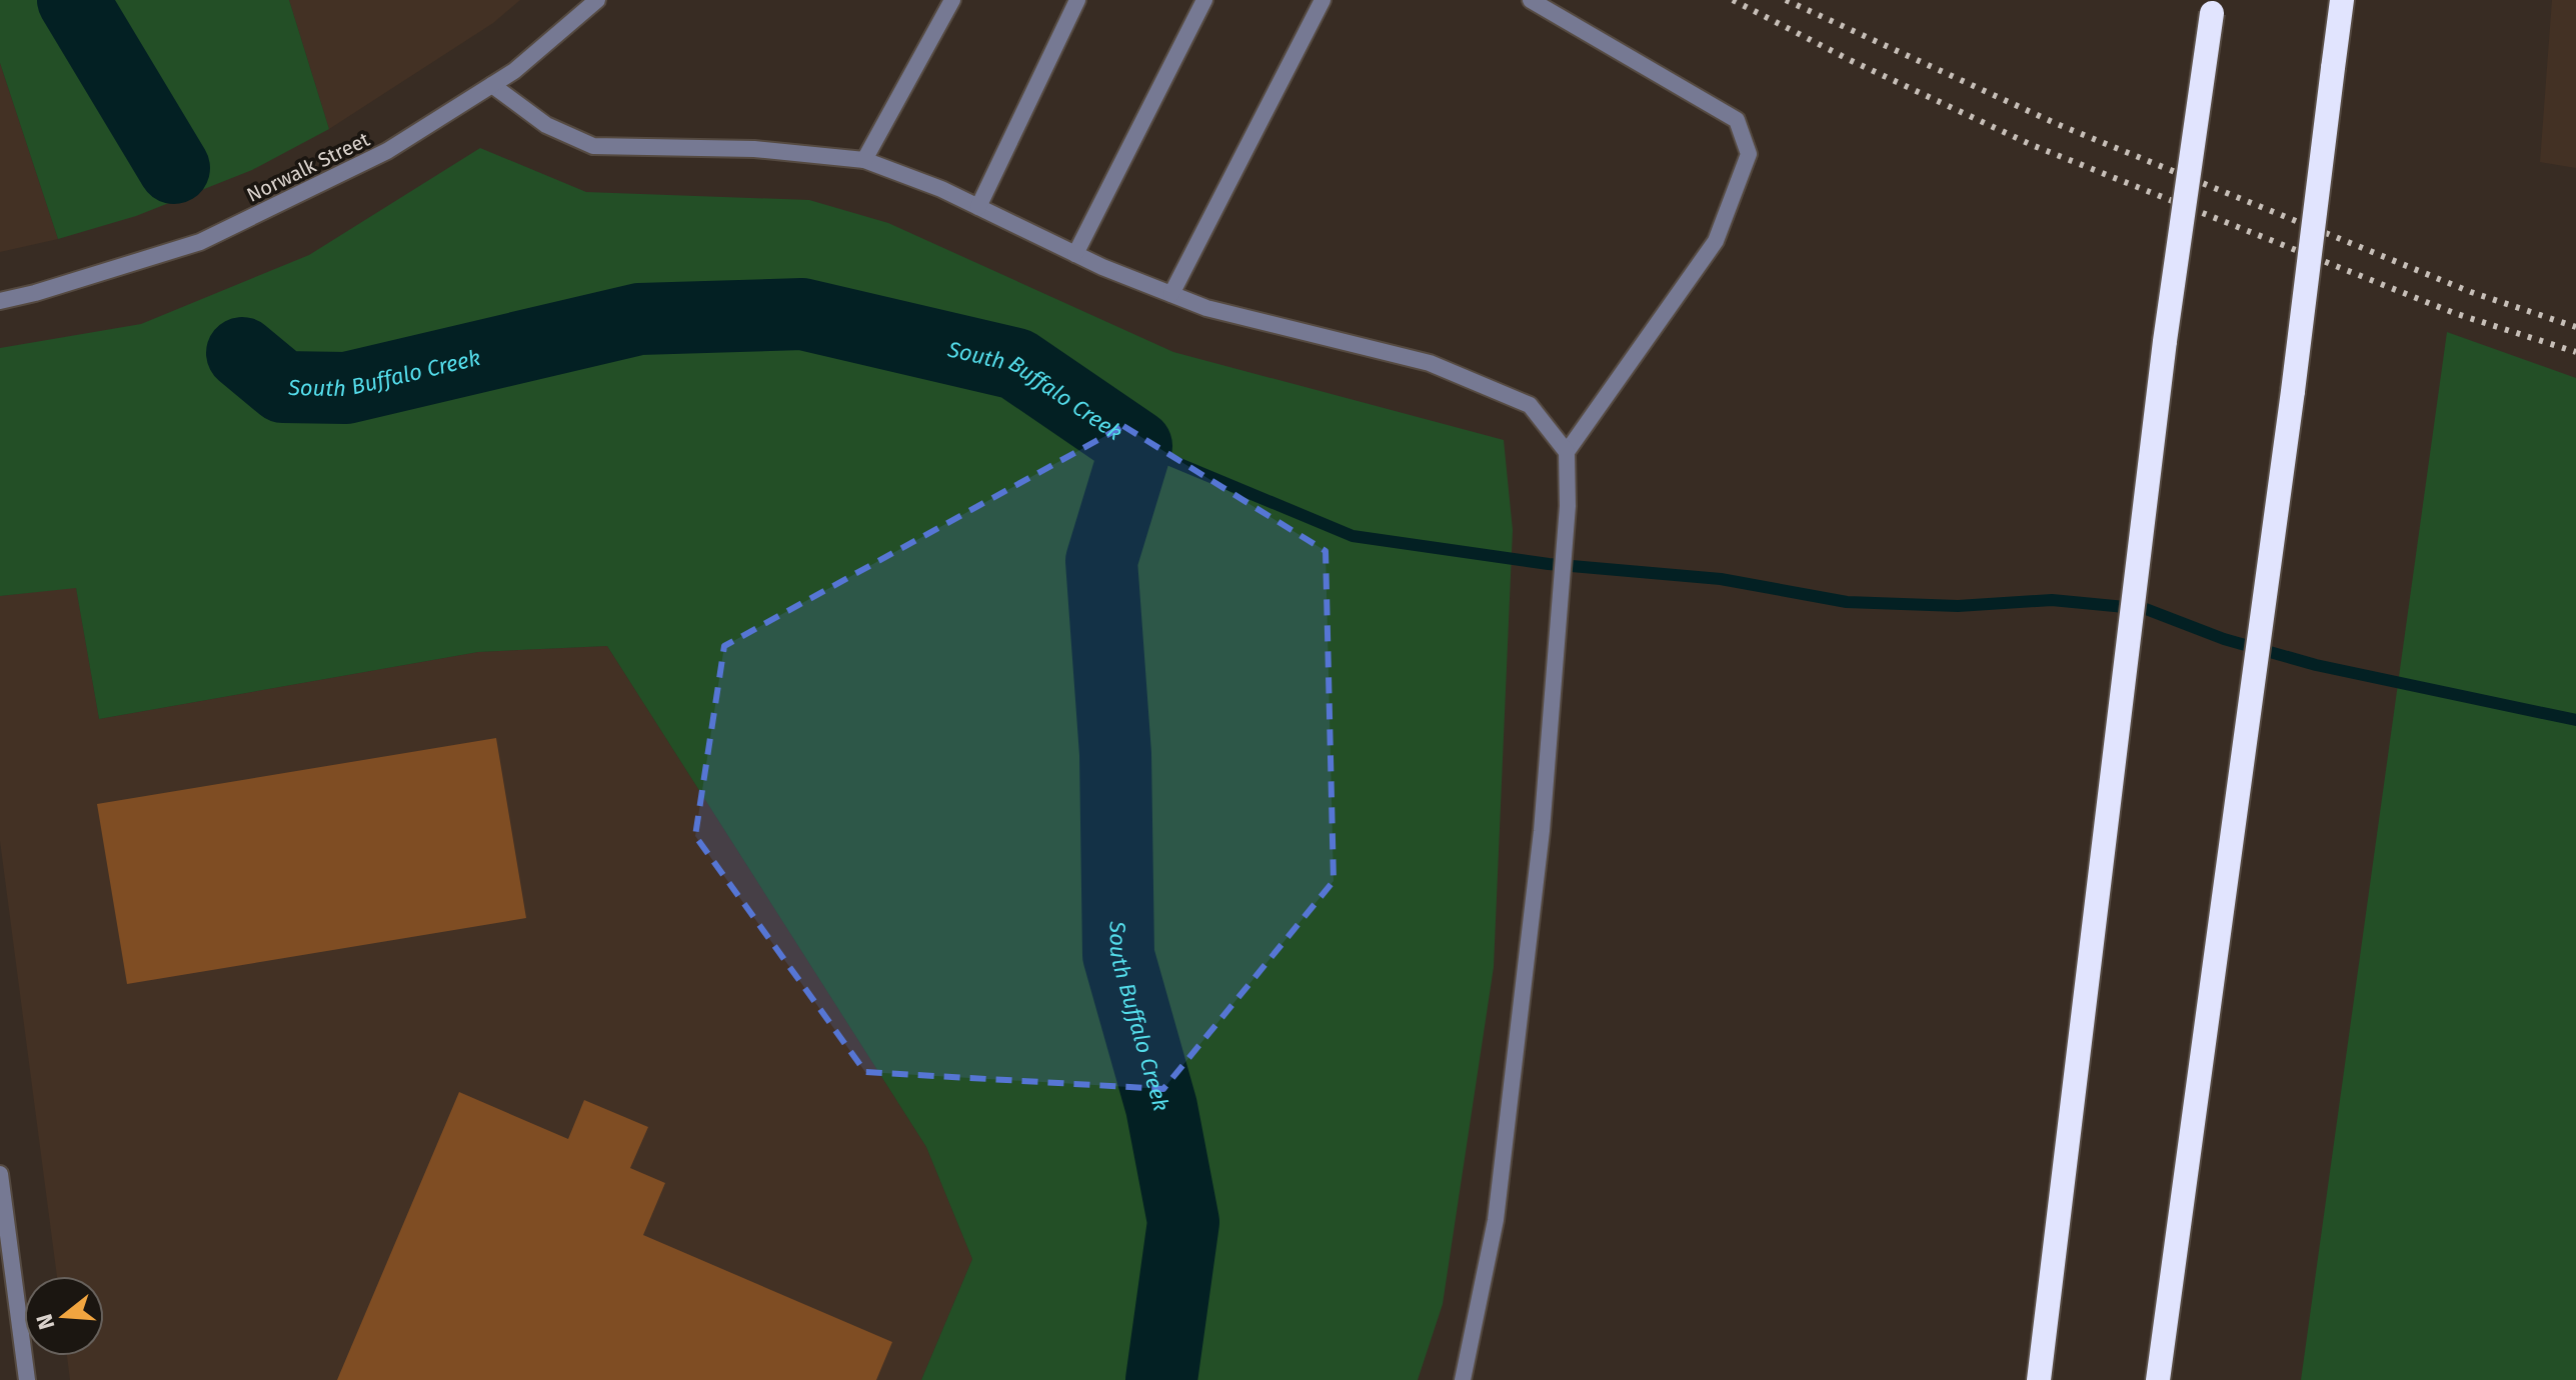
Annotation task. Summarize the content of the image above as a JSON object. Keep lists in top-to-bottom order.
{
  "streets": {
    "street": ["Norwalk Street"]
  },
  "water": ["South Buffalo Creek"],
  "north": "left"
}
